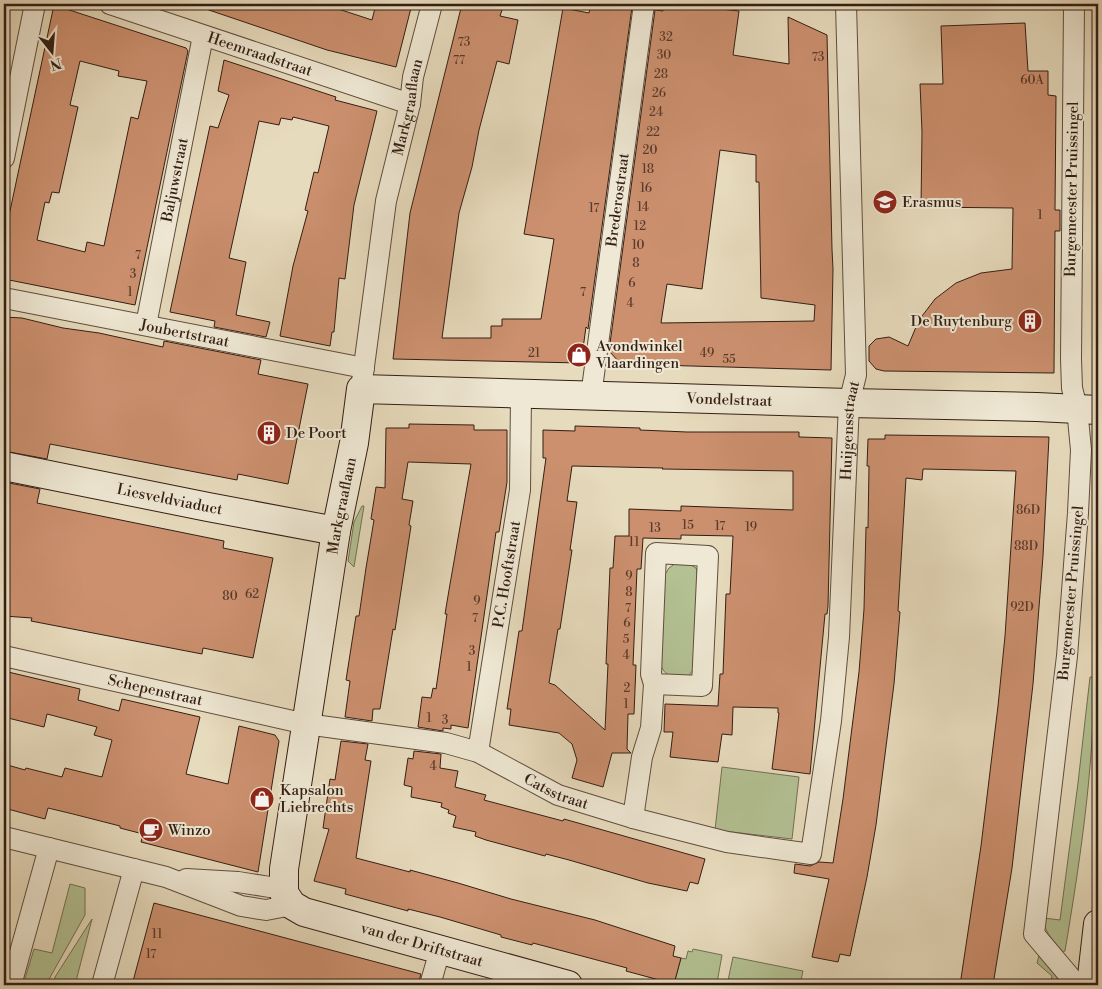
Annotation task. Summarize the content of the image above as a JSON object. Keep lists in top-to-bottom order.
{
  "streets": {
    "street": [
      "Heemraadstraat",
      "Markgraaflaan",
      "Baljuwstraat",
      "Burgemeester Pruissingel",
      "Brederostraat",
      "Joubertstraat",
      "Vondelstraat",
      "Huijgensstraat",
      "Liesveldviaduct",
      "P.C. Hooftstraat",
      "Schepenstraat",
      "Catsstraat",
      "van der Driftstraat"
    ]
  },
  "crossings": [
    ["Heemraadstraat", "Markgraaflaan"],
    ["Heemraadstraat", "Baljuwstraat"],
    ["Markgraaflaan", "Joubertstraat"],
    ["Markgraaflaan", "Vondelstraat"],
    ["Markgraaflaan", "Liesveldviaduct"],
    ["Markgraaflaan", "Schepenstraat"],
    ["Markgraaflaan", "Catsstraat"],
    ["Markgraaflaan", "van der Driftstraat"],
    ["Baljuwstraat", "Joubertstraat"],
    ["Burgemeester Pruissingel", "Vondelstraat"],
    ["Brederostraat", "Vondelstraat"],
    ["Joubertstraat", "Vondelstraat"],
    ["Vondelstraat", "Huijgensstraat"],
    ["Vondelstraat", "P.C. Hooftstraat"],
    ["Huijgensstraat", "Catsstraat"],
    ["P.C. Hooftstraat", "Catsstraat"],
    ["Schepenstraat", "Catsstraat"]
  ],
  "places": {
    "school or university": ["Erasmus"],
    "building": ["De Ruytenburg", "De Poort"],
    "shop": ["Avondwinkel Vlaardingen", "Kapsalon Liebrechts"],
    "cafe": ["Winzo"]
  },
  "house_numbers": [
    "32",
    "73",
    "30",
    "73",
    "77",
    "28",
    "60A",
    "26",
    "24",
    "22",
    "20",
    "18",
    "16",
    "14",
    "17",
    "1",
    "12",
    "10",
    "7",
    "8",
    "3",
    "6",
    "1",
    "7",
    "4",
    "21",
    "49",
    "55",
    "86D",
    "15",
    "17",
    "19",
    "13",
    "11",
    "88D",
    "9",
    "8",
    "62",
    "80",
    "9",
    "92D",
    "7",
    "7",
    "6",
    "5",
    "3",
    "4",
    "1",
    "2",
    "1",
    "1",
    "3",
    "4",
    "11",
    "17"
  ],
  "north": "bottom"
}
